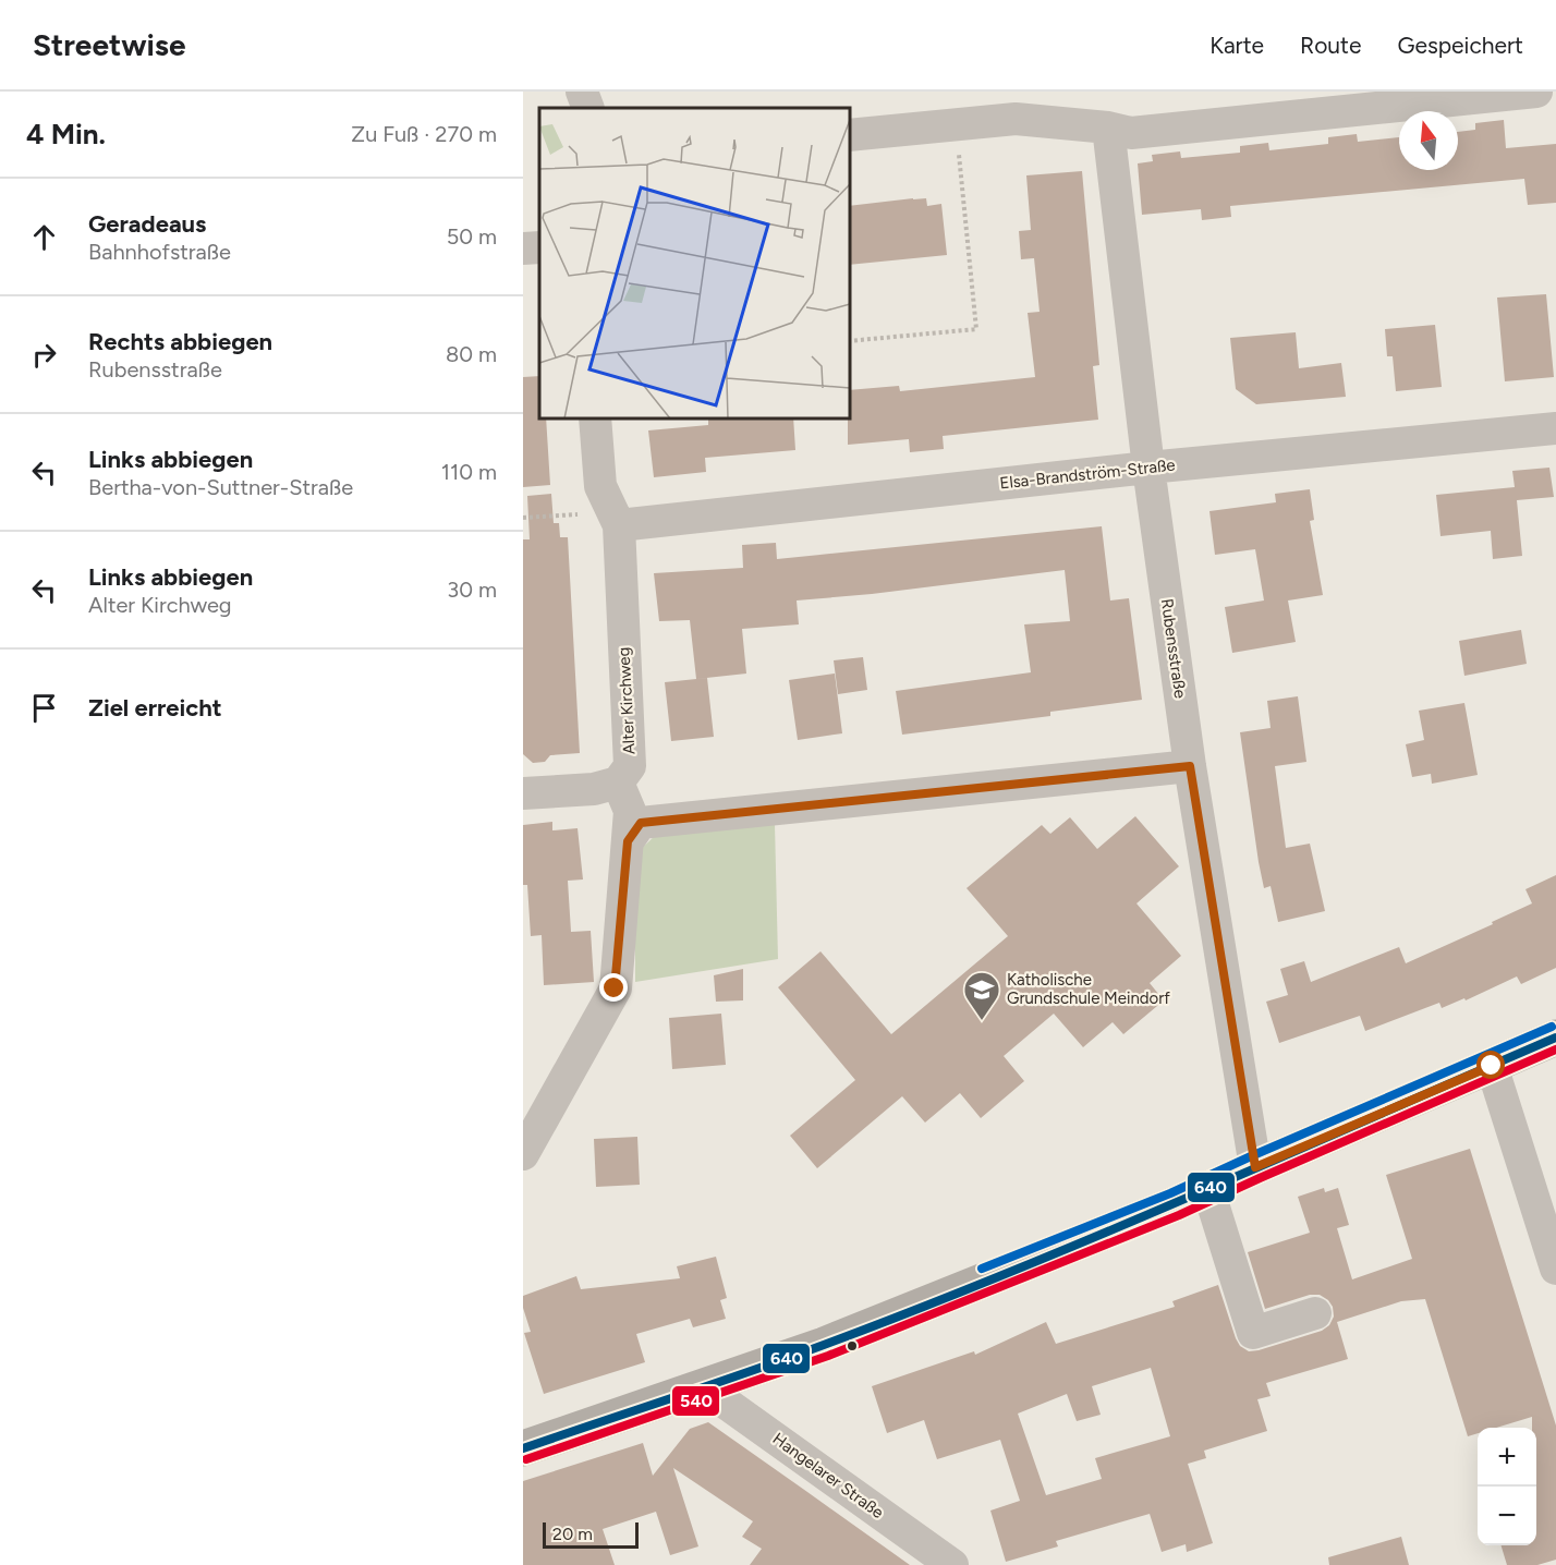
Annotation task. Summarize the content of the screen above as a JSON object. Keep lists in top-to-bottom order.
{
  "streets": {
    "street": [
      "Elsa-Brandström-Straße",
      "Rubensstraße",
      "Alter Kirchweg",
      "Hangelarer Straße"
    ]
  },
  "crossings": [
    ["Elsa-Brandström-Straße", "Rubensstraße"],
    ["Elsa-Brandström-Straße", "Alter Kirchweg"]
  ],
  "places": {
    "school or university": ["Katholische Grundschule Meindorf"]
  },
  "lines": ["transit line 640", "transit line 540"],
  "scale_bar": "20 m",
  "north": "top",
  "page": {
    "header": "Streetwise",
    "nav": ["Karte", "Route", "Gespeichert"],
    "heading": ["4 Min.", "Zu Fuß · 270 m"],
    "list": [
      ["Geradeaus", "Bahnhofstraße", "50 m"],
      ["Rechts abbiegen", "Rubensstraße", "80 m"],
      ["Links abbiegen", "Bertha-von-Suttner-Straße", "110 m"],
      ["Links abbiegen", "Alter Kirchweg", "30 m"],
      "Ziel erreicht"
    ],
    "map_buttons": ["+", "−"],
    "scale": "20 m"
  }
}
